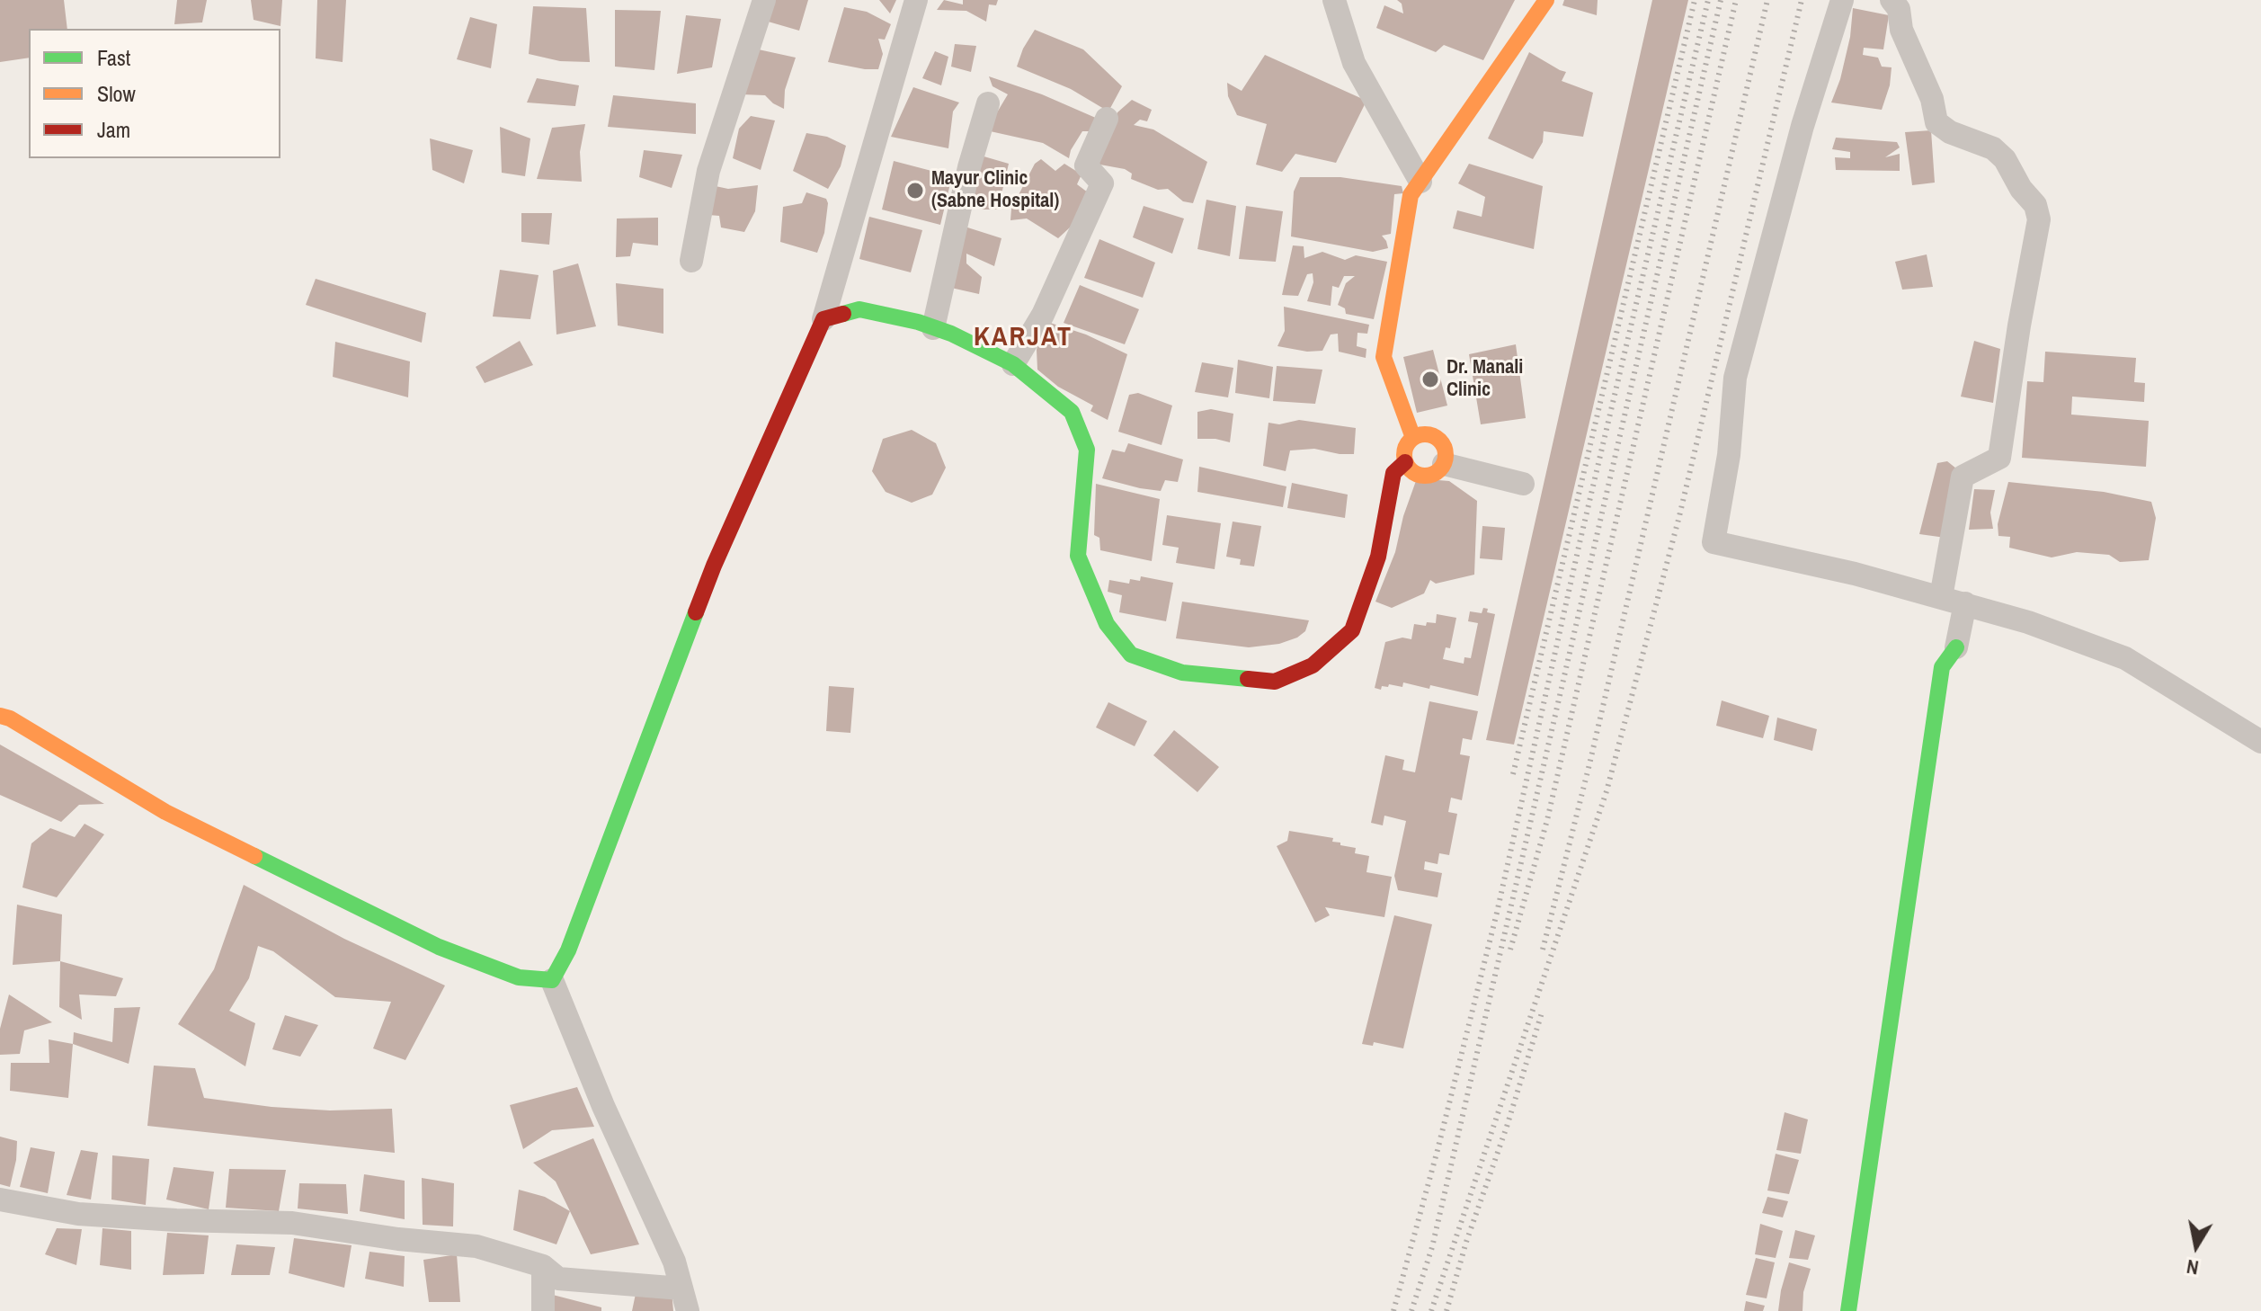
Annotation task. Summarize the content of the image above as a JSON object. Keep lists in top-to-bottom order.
{
  "districts": ["KARJAT"],
  "places": ["Mayur Clinic (Sabne Hospital)", "Dr. Manali Clinic"],
  "legend": ["Fast", "Slow", "Jam"],
  "north": "bottom"
}
